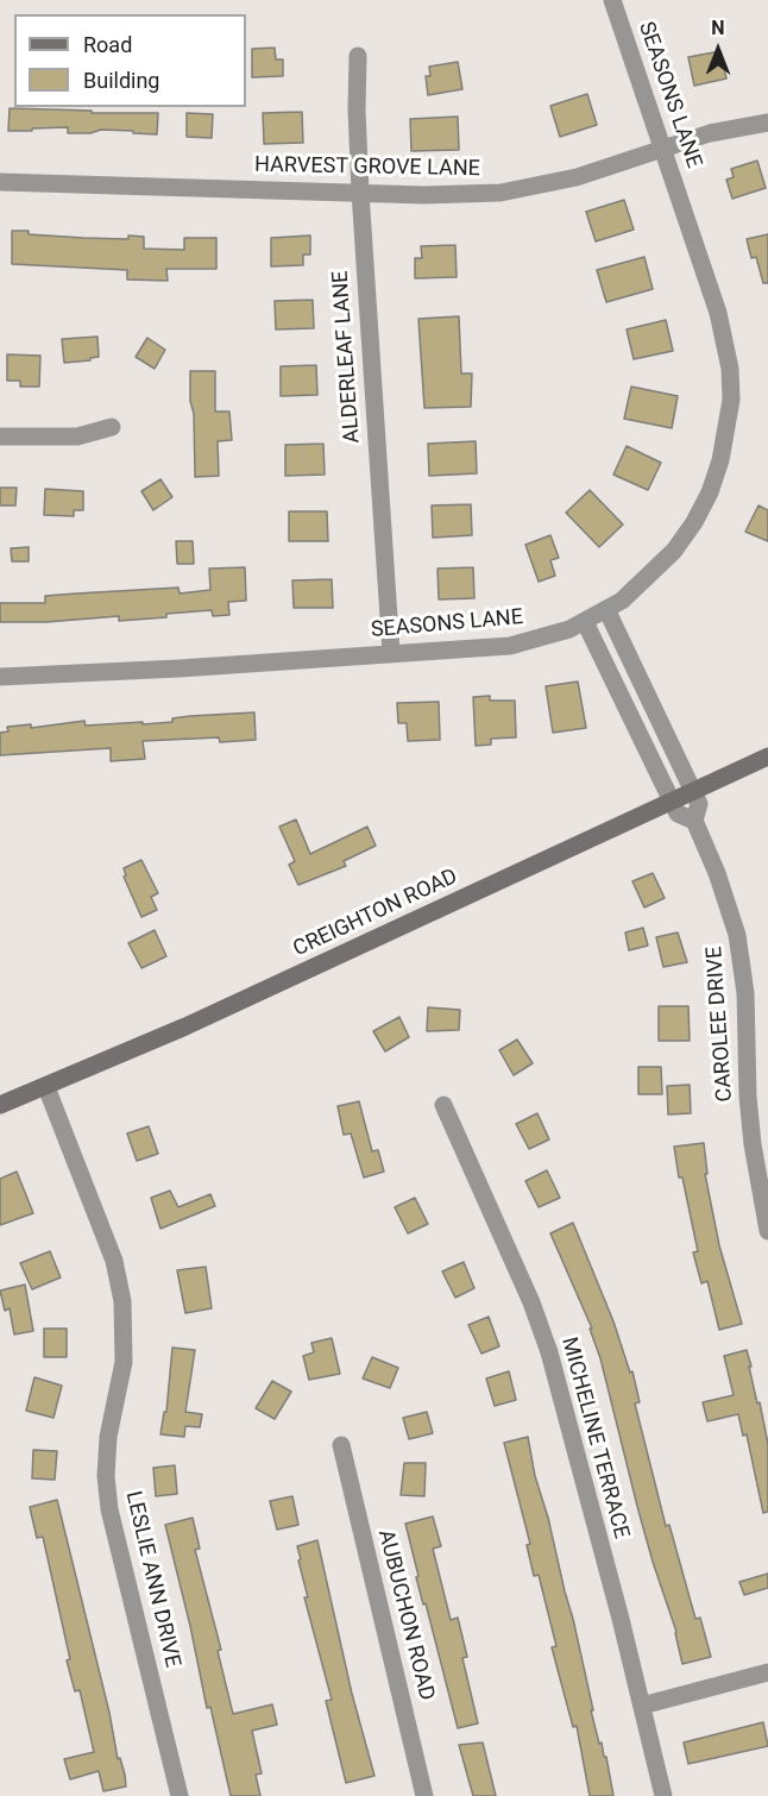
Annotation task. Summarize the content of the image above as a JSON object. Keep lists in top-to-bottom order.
{
  "streets": {
    "main road": ["CREIGHTON ROAD"],
    "street": [
      "SEASONS LANE",
      "HARVEST GROVE LANE",
      "ALDERLEAF LANE",
      "CAROLEE DRIVE",
      "MICHELINE TERRACE",
      "LESLIE ANN DRIVE",
      "AUBUCHON ROAD"
    ]
  },
  "crossings": [
    ["SEASONS LANE", "HARVEST GROVE LANE"],
    ["SEASONS LANE", "ALDERLEAF LANE"],
    ["HARVEST GROVE LANE", "ALDERLEAF LANE"],
    ["CREIGHTON ROAD", "CAROLEE DRIVE"],
    ["CREIGHTON ROAD", "LESLIE ANN DRIVE"]
  ],
  "legend": ["Road", "Building"],
  "north": "top"
}
